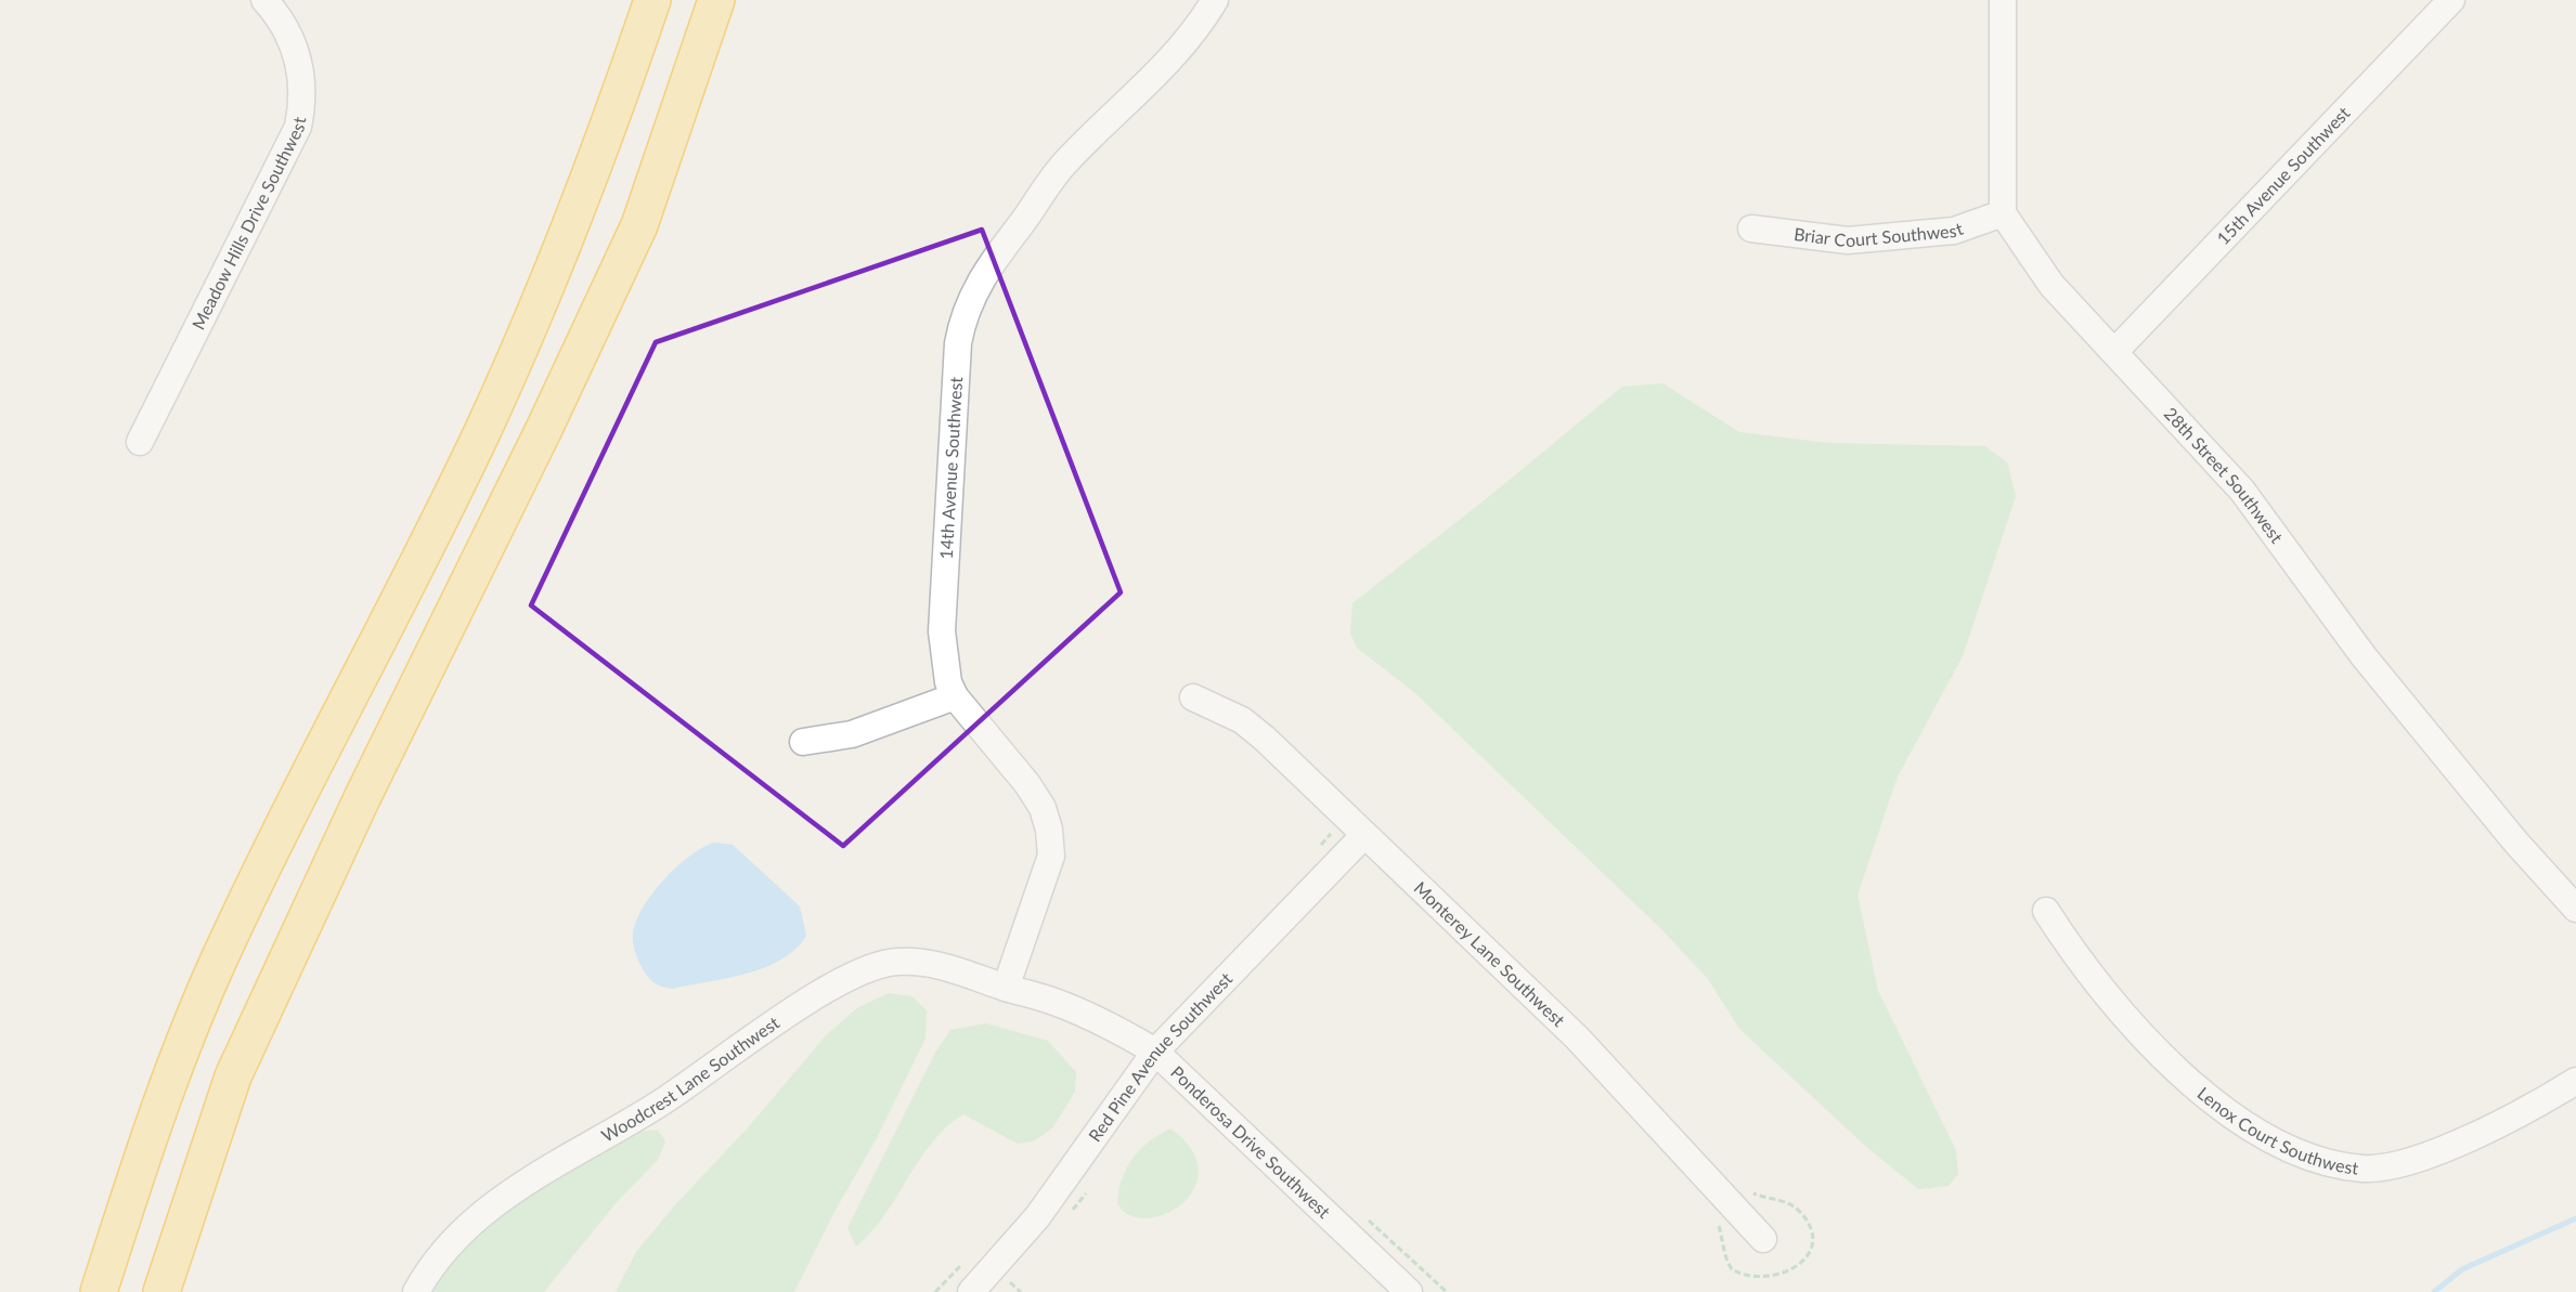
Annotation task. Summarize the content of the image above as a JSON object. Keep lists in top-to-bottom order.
{
  "streets": {
    "street": [
      "15th Avenue Southwest",
      "Meadow Hills Drive Southwest",
      "Briar Court Southwest",
      "14th Avenue Southwest",
      "28th Street Southwest",
      "Monterey Lane Southwest",
      "Red Pine Avenue Southwest",
      "Woodcrest Lane Southwest",
      "Lenox Court Southwest",
      "Ponderosa Drive Southwest"
    ]
  },
  "crossings": [
    ["15th Avenue Southwest", "28th Street Southwest"],
    ["Briar Court Southwest", "28th Street Southwest"],
    ["14th Avenue Southwest", "Woodcrest Lane Southwest"],
    ["14th Avenue Southwest", "Ponderosa Drive Southwest"],
    ["Monterey Lane Southwest", "Red Pine Avenue Southwest"],
    ["Red Pine Avenue Southwest", "Ponderosa Drive Southwest"],
    ["Woodcrest Lane Southwest", "Ponderosa Drive Southwest"]
  ]
}
